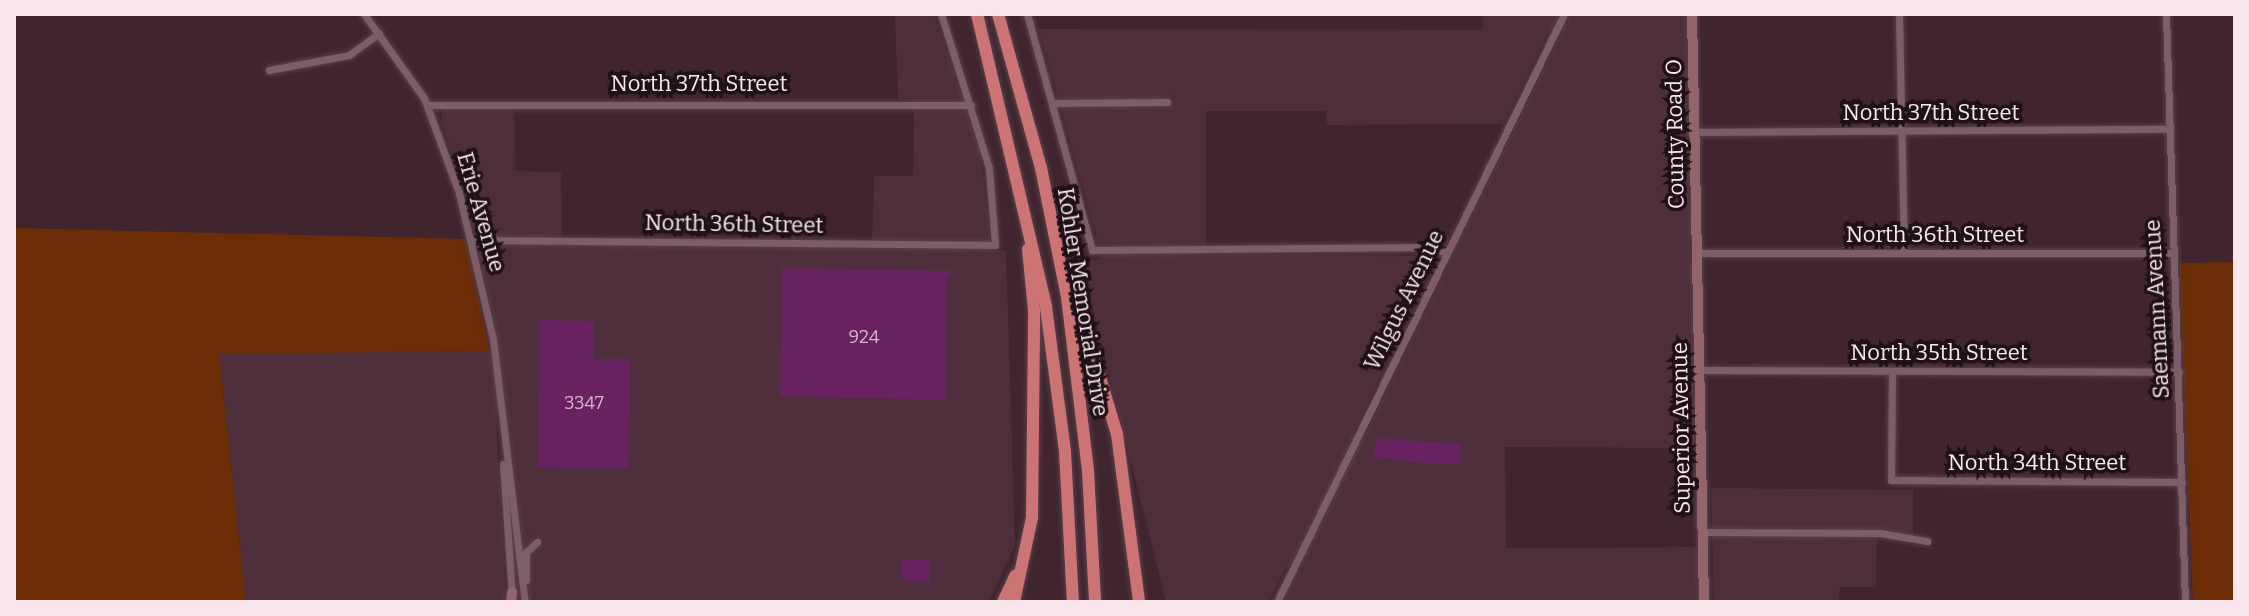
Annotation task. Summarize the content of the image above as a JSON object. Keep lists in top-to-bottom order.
{
  "streets": {
    "highway": ["Kohler Memorial Drive"],
    "street": [
      "North 37th Street",
      "County Road O",
      "Erie Avenue",
      "North 36th Street",
      "Wilgus Avenue",
      "Saemann Avenue",
      "North 35th Street",
      "Superior Avenue",
      "North 34th Street"
    ]
  },
  "crossings": [
    ["North 37th Street", "County Road O"],
    ["North 37th Street", "Erie Avenue"],
    ["North 37th Street", "North 36th Street"],
    ["North 37th Street", "Saemann Avenue"],
    ["County Road O", "North 36th Street"],
    ["County Road O", "Superior Avenue"],
    ["Erie Avenue", "North 36th Street"],
    ["North 36th Street", "Saemann Avenue"],
    ["North 36th Street", "Superior Avenue"],
    ["Saemann Avenue", "North 35th Street"],
    ["Saemann Avenue", "North 34th Street"],
    ["North 35th Street", "Superior Avenue"],
    ["North 35th Street", "North 34th Street"]
  ],
  "house_numbers": ["924", "3347"]
}
